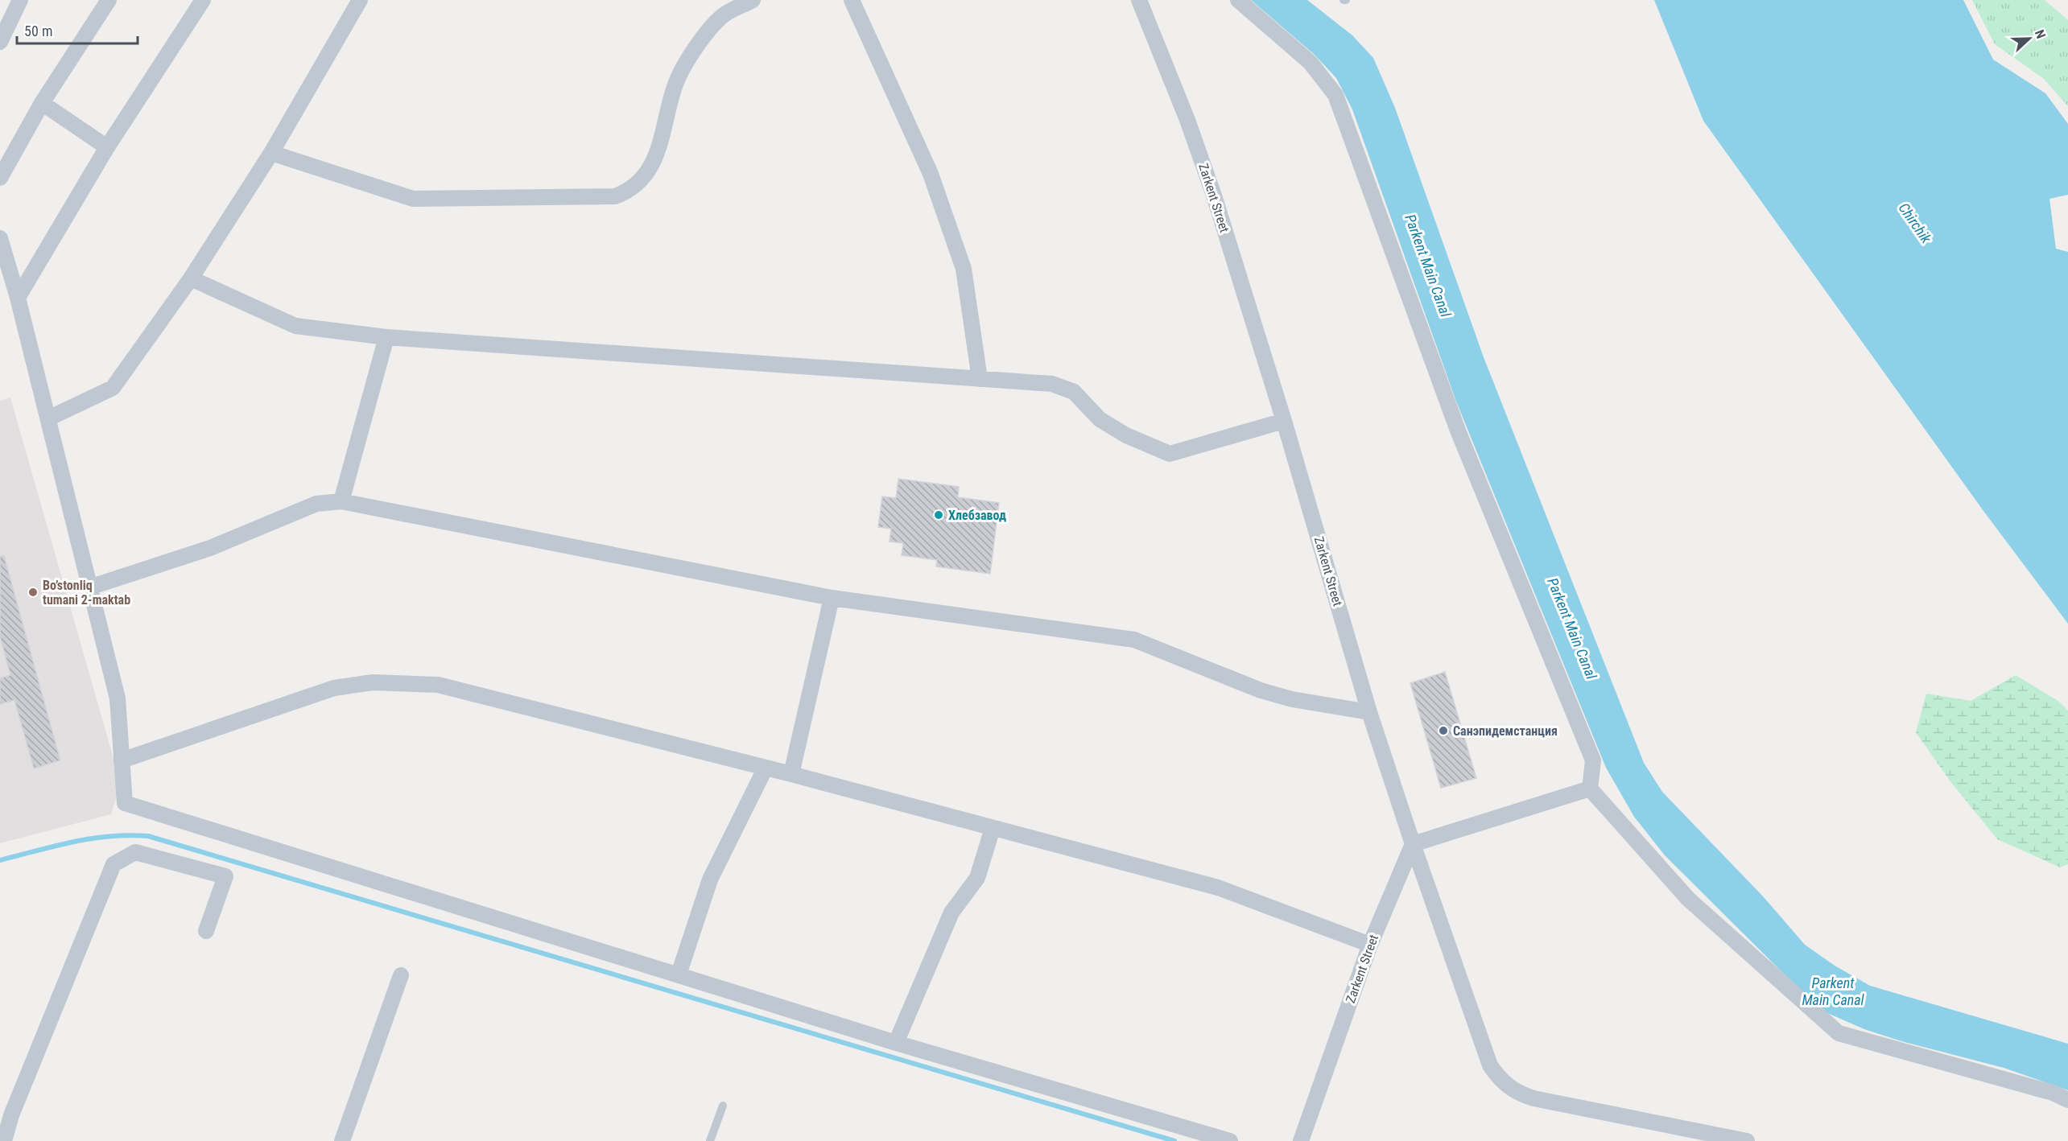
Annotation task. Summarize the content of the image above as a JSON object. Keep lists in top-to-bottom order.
{
  "streets": {
    "street": ["Zarkent Street"]
  },
  "water": ["Chirchik", "Parkent Main Canal"],
  "places": ["Хлебзавод", "Bo’stonliq tumani 2-maktab", "Санэпидемстанция"],
  "scale_bar": "50 m",
  "north": "right"
}
